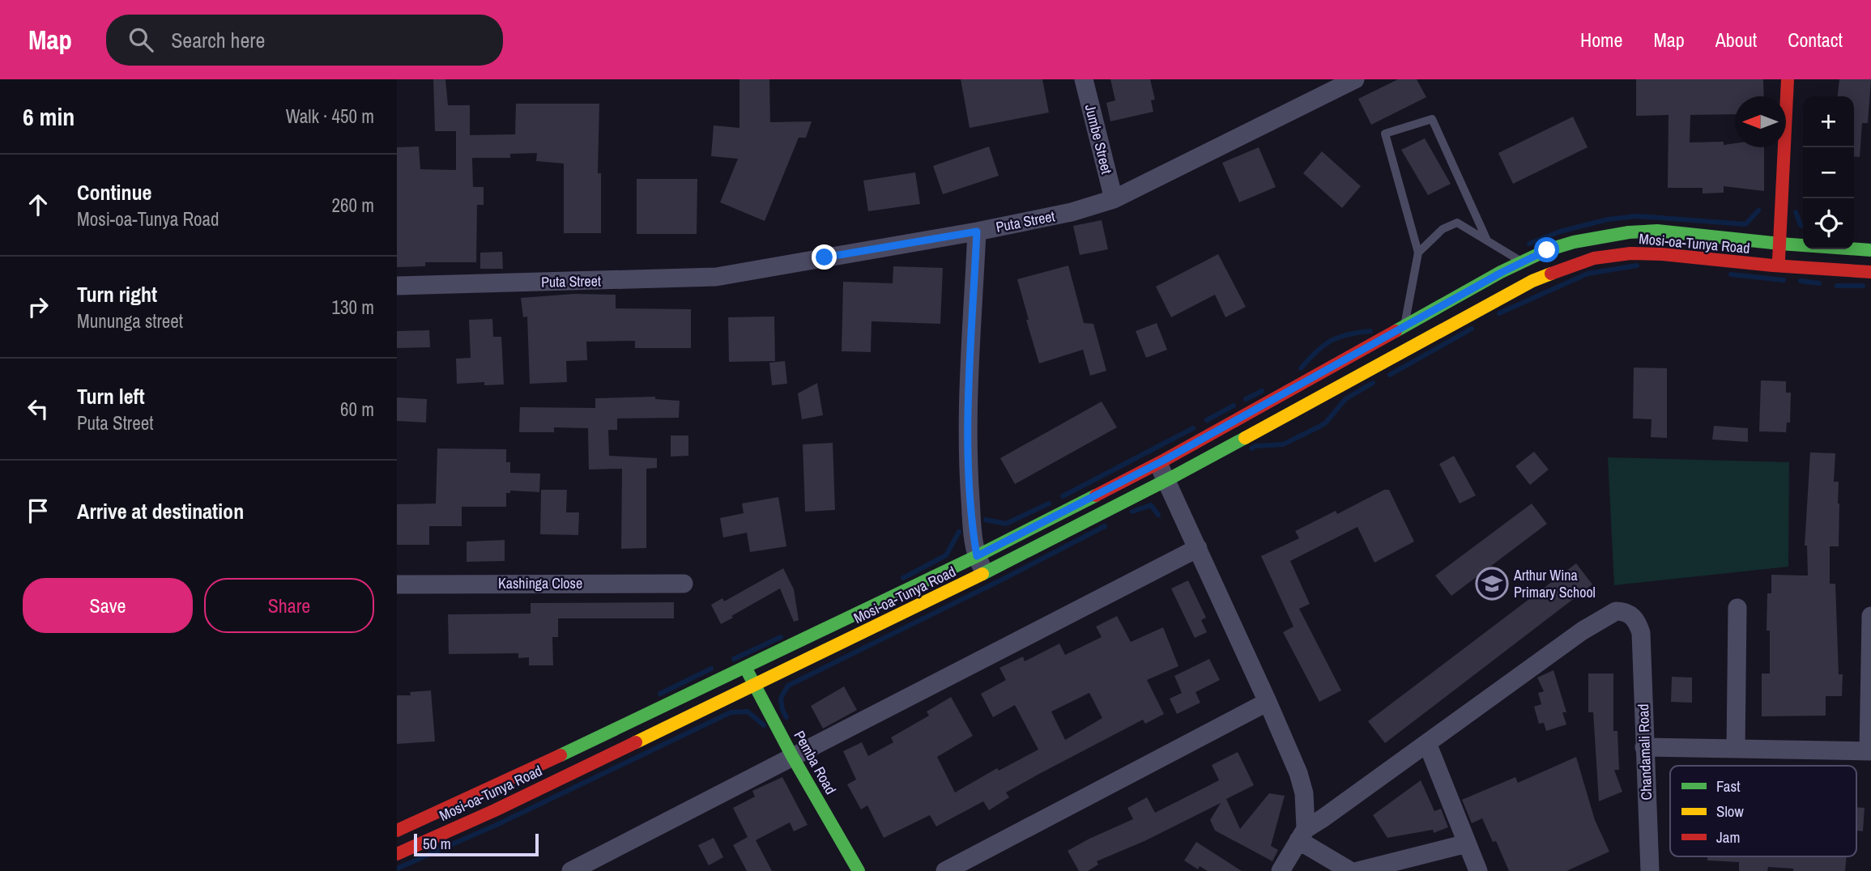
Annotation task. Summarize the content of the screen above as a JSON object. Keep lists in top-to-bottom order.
{
  "streets": {
    "main road": ["Mosi-oa-Tunya Road", "Pemba Road"],
    "street": [
      "Jumbe Street",
      "Puta Street",
      "Kashinga Close",
      "Chandamali Road"
    ]
  },
  "crossings": [
    ["Jumbe Street", "Puta Street"],
    ["Mosi-oa-Tunya Road", "Pemba Road"]
  ],
  "places": {
    "school or university": ["Arthur Wina Primary School"]
  },
  "legend": ["Fast", "Slow", "Jam"],
  "scale_bar": "50 m",
  "north": "left",
  "page": {
    "header": "Map",
    "search": "Search here",
    "nav": [
      "Home",
      "Map",
      "About",
      "Contact"
    ],
    "heading": ["6 min", "Walk · 450 m"],
    "map_buttons": ["+", "−"],
    "list": [
      ["Continue", "Mosi-oa-Tunya Road", "260 m"],
      ["Turn right", "Mununga street", "130 m"],
      ["Turn left", "Puta Street", "60 m"],
      "Arrive at destination"
    ],
    "buttons": ["Save", "Share"],
    "scale": "50 m"
  }
}
